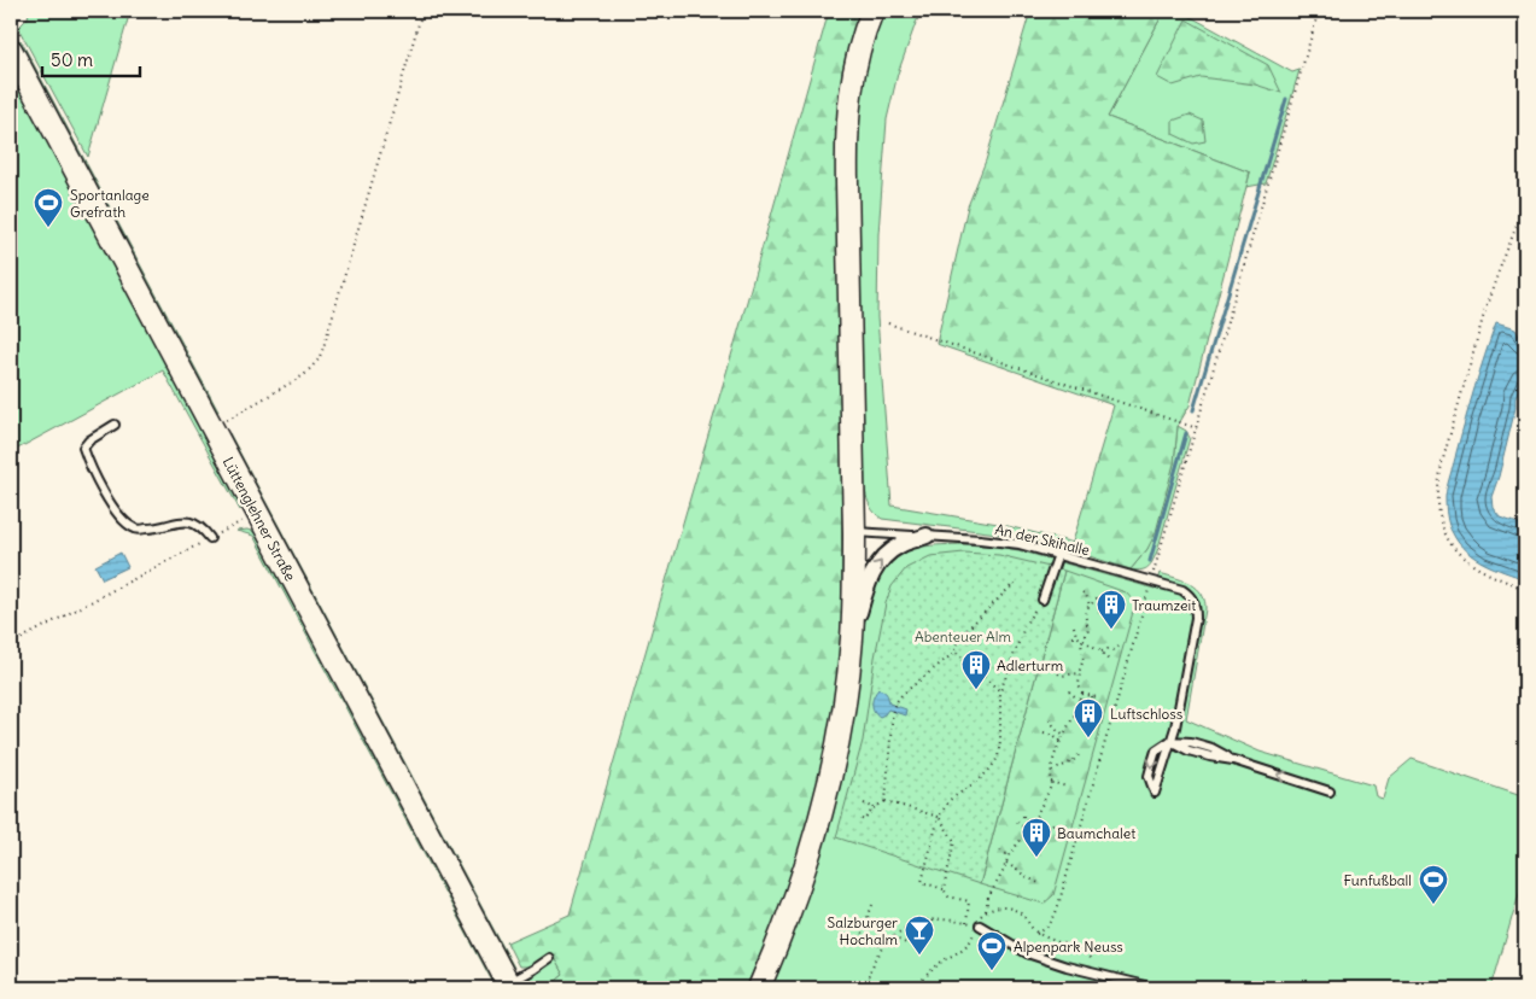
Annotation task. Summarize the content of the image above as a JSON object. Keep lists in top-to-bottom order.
{
  "streets": {
    "main road": ["Lüttenglehner Straße"],
    "lane": ["An der Skihalle"]
  },
  "parks": ["Abenteuer Alm"],
  "places": {
    "sports": ["Sportanlage Grefrath", "Funfußball", "Alpenpark Neuss"],
    "building": [
      "Traumzeit",
      "Adlerturm",
      "Luftschloss",
      "Baumchalet"
    ],
    "bar": ["Salzburger Hochalm"]
  },
  "scale_bar": "50 m"
}
